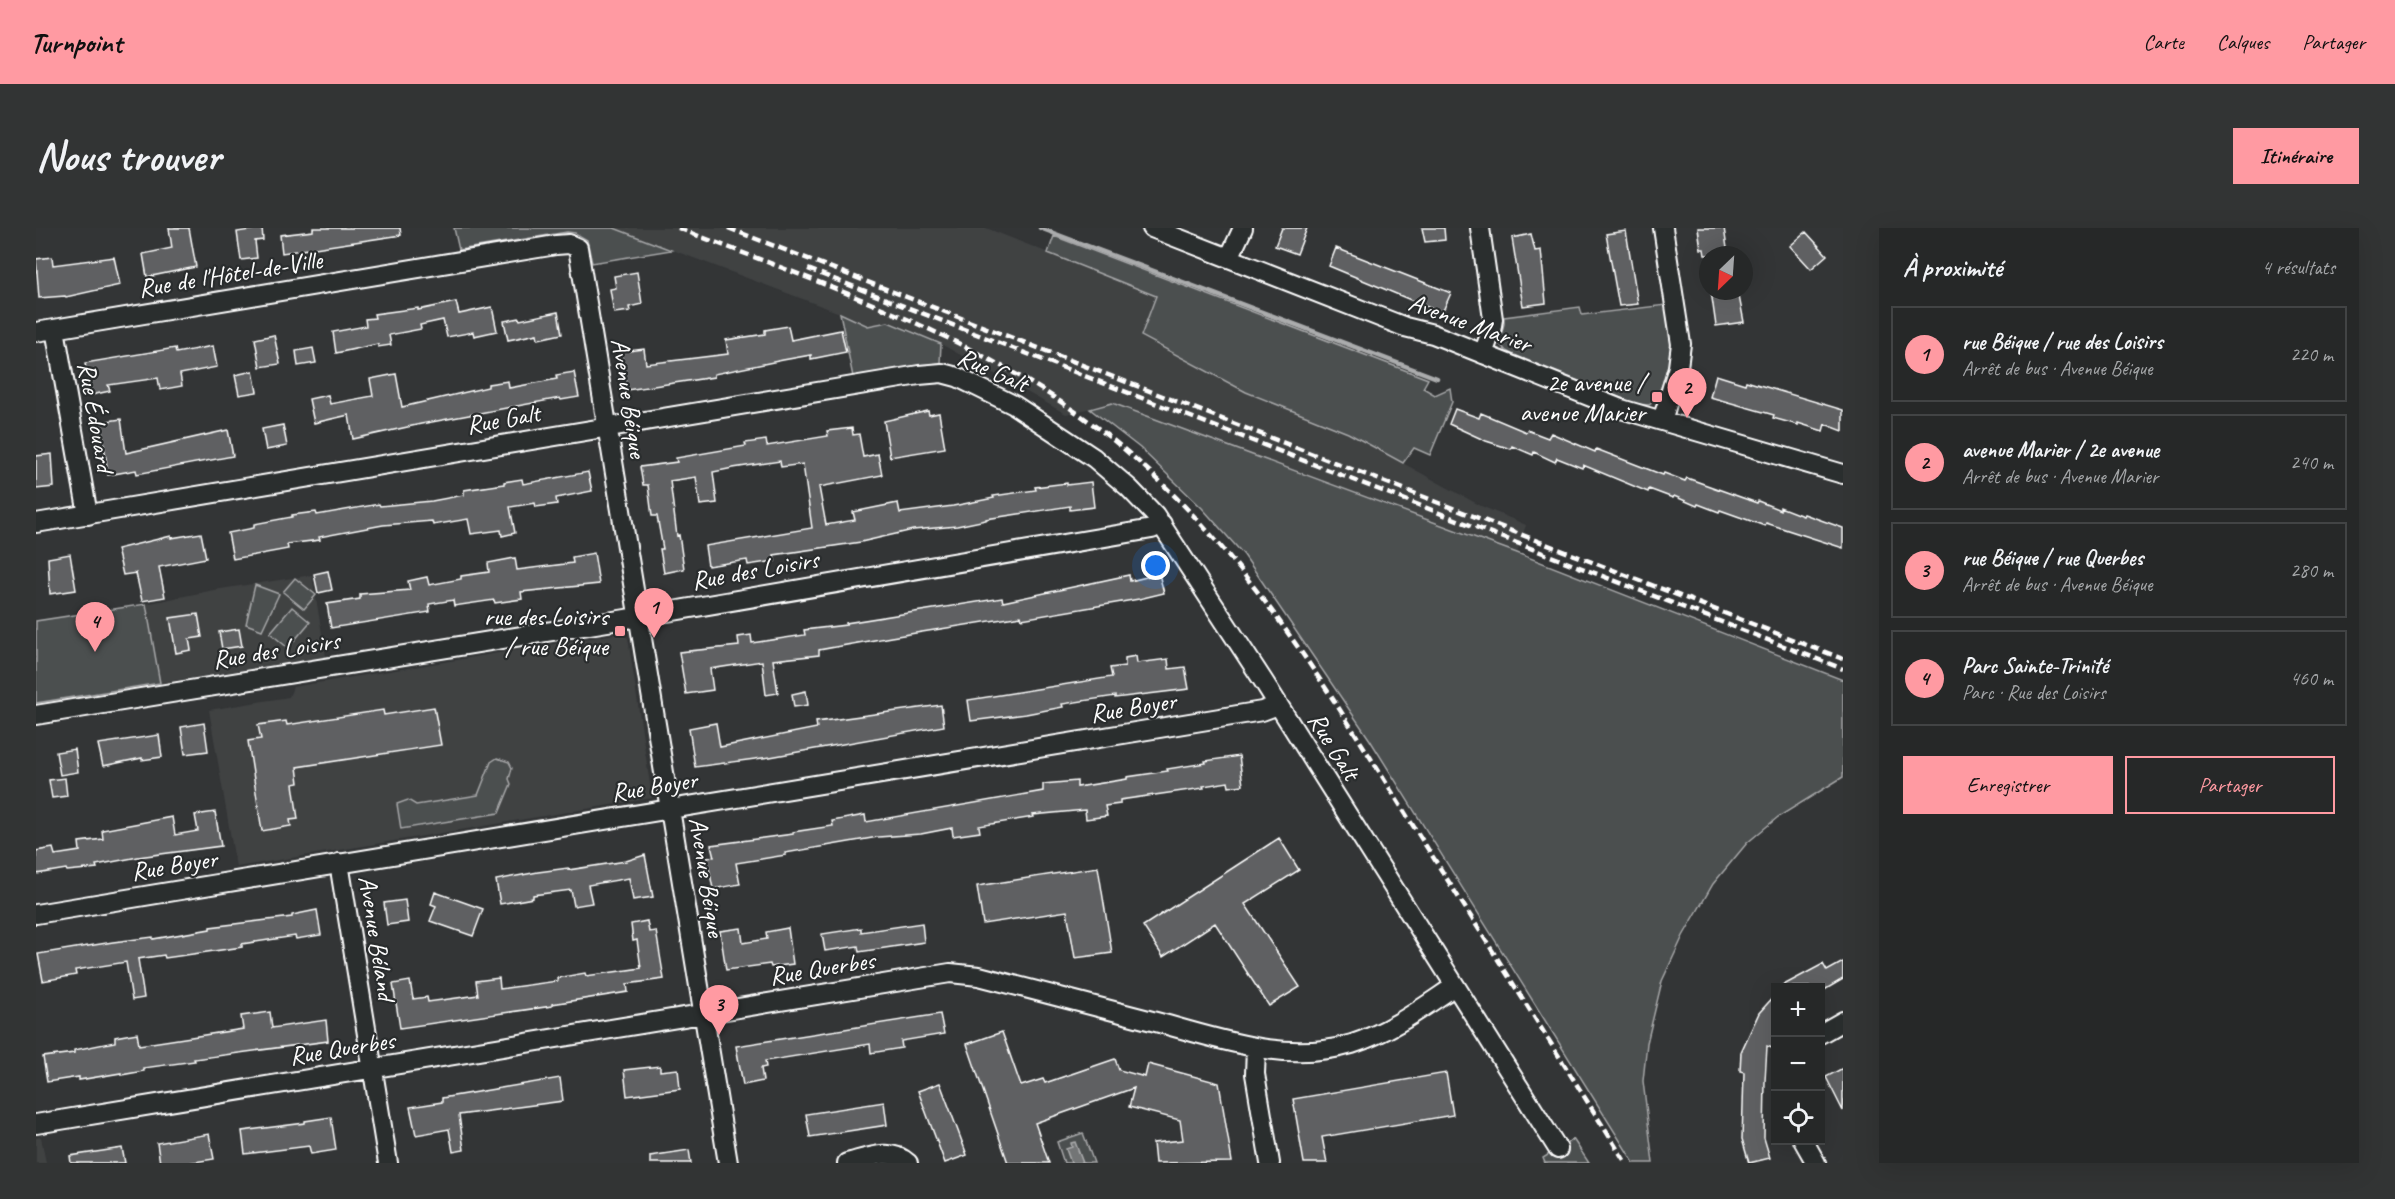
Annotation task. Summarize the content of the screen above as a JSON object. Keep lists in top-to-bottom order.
{
  "streets": {
    "street": [
      "Rue de l'Hôtel-de-Ville",
      "Avenue Marier",
      "Rue Galt",
      "Avenue Béique",
      "Rue Édouard",
      "Rue des Loisirs",
      "Rue Boyer",
      "Avenue Béland",
      "Rue Querbes"
    ]
  },
  "crossings": [
    ["Rue de l'Hôtel-de-Ville", "Avenue Béique"],
    ["Rue de l'Hôtel-de-Ville", "Rue Édouard"],
    ["Rue Galt", "Avenue Béique"],
    ["Rue Galt", "Rue Édouard"],
    ["Rue Galt", "Rue des Loisirs"],
    ["Rue Galt", "Rue Boyer"],
    ["Rue Galt", "Rue Querbes"],
    ["Avenue Béique", "Rue des Loisirs"],
    ["Avenue Béique", "Rue Boyer"],
    ["Avenue Béique", "Rue Querbes"],
    ["Rue Boyer", "Avenue Béland"],
    ["Avenue Béland", "Rue Querbes"]
  ],
  "places": {
    "transit": ["2e avenue / avenue Marier", "rue des Loisirs / rue Béique"]
  },
  "north": "bottom left",
  "page": {
    "header": "Turnpoint",
    "nav": ["Carte", "Calques", "Partager"],
    "buttons": [
      "Itinéraire",
      ["Enregistrer", "Partager"]
    ],
    "title": "Nous trouver",
    "heading": ["À proximité", "4 résultats"],
    "list": [
      {
        "mark": "1",
        "name": "rue Béique / rue des Loisirs",
        "note": "Arrêt de bus · Avenue Béique",
        "value": "220 m"
      },
      {
        "mark": "2",
        "name": "avenue Marier / 2e avenue",
        "note": "Arrêt de bus · Avenue Marier",
        "value": "240 m"
      },
      {
        "mark": "3",
        "name": "rue Béique / rue Querbes",
        "note": "Arrêt de bus · Avenue Béique",
        "value": "280 m"
      },
      {
        "mark": "4",
        "name": "Parc Sainte-Trinité",
        "note": "Parc · Rue des Loisirs",
        "value": "460 m"
      }
    ],
    "pins": [
      "2",
      "1",
      "4",
      "3"
    ],
    "map_buttons": ["+", "−"]
  }
}
